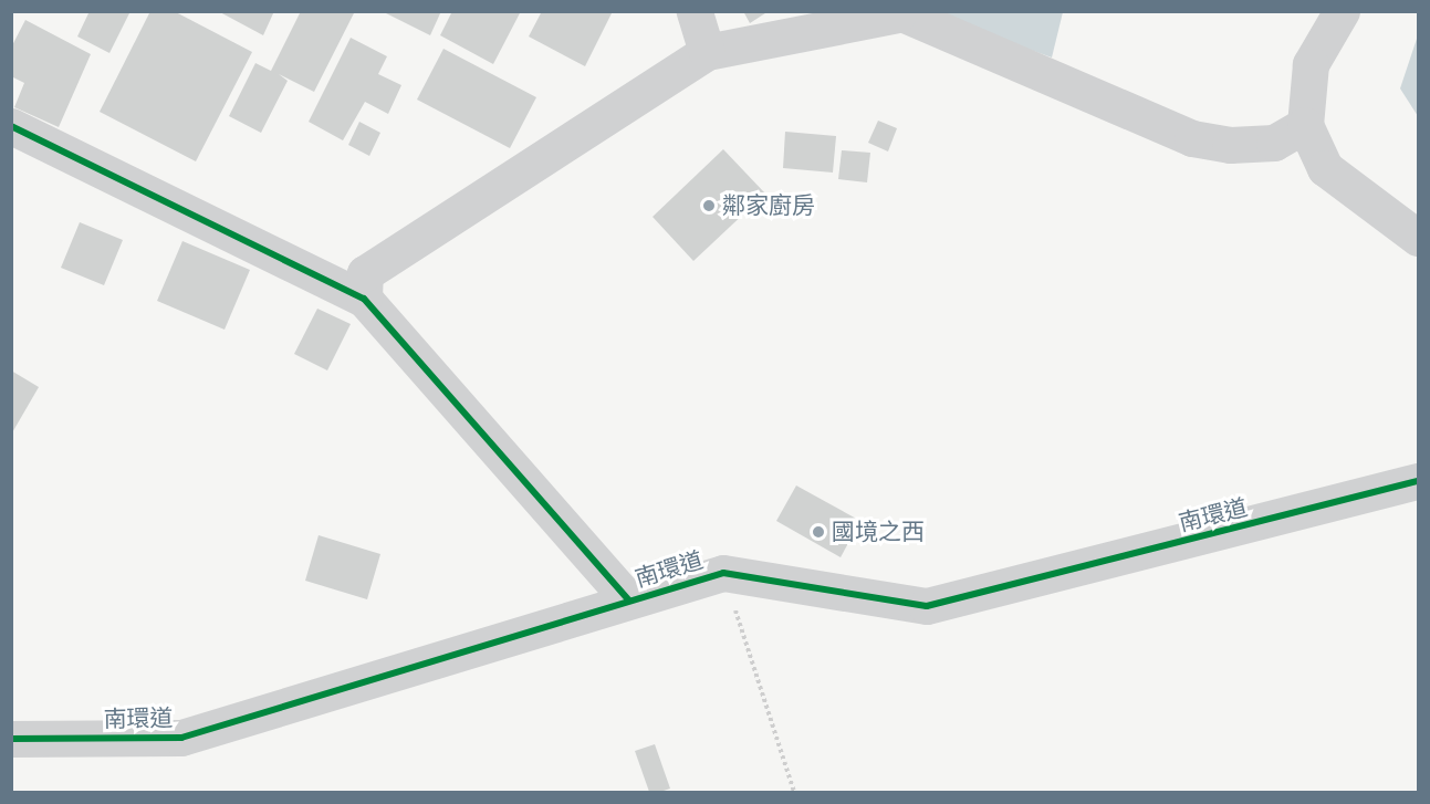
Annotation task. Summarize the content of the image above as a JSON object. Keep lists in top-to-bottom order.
{
  "streets": {
    "street": ["南環道"]
  },
  "places": ["鄰家廚房", "國境之西"]
}
